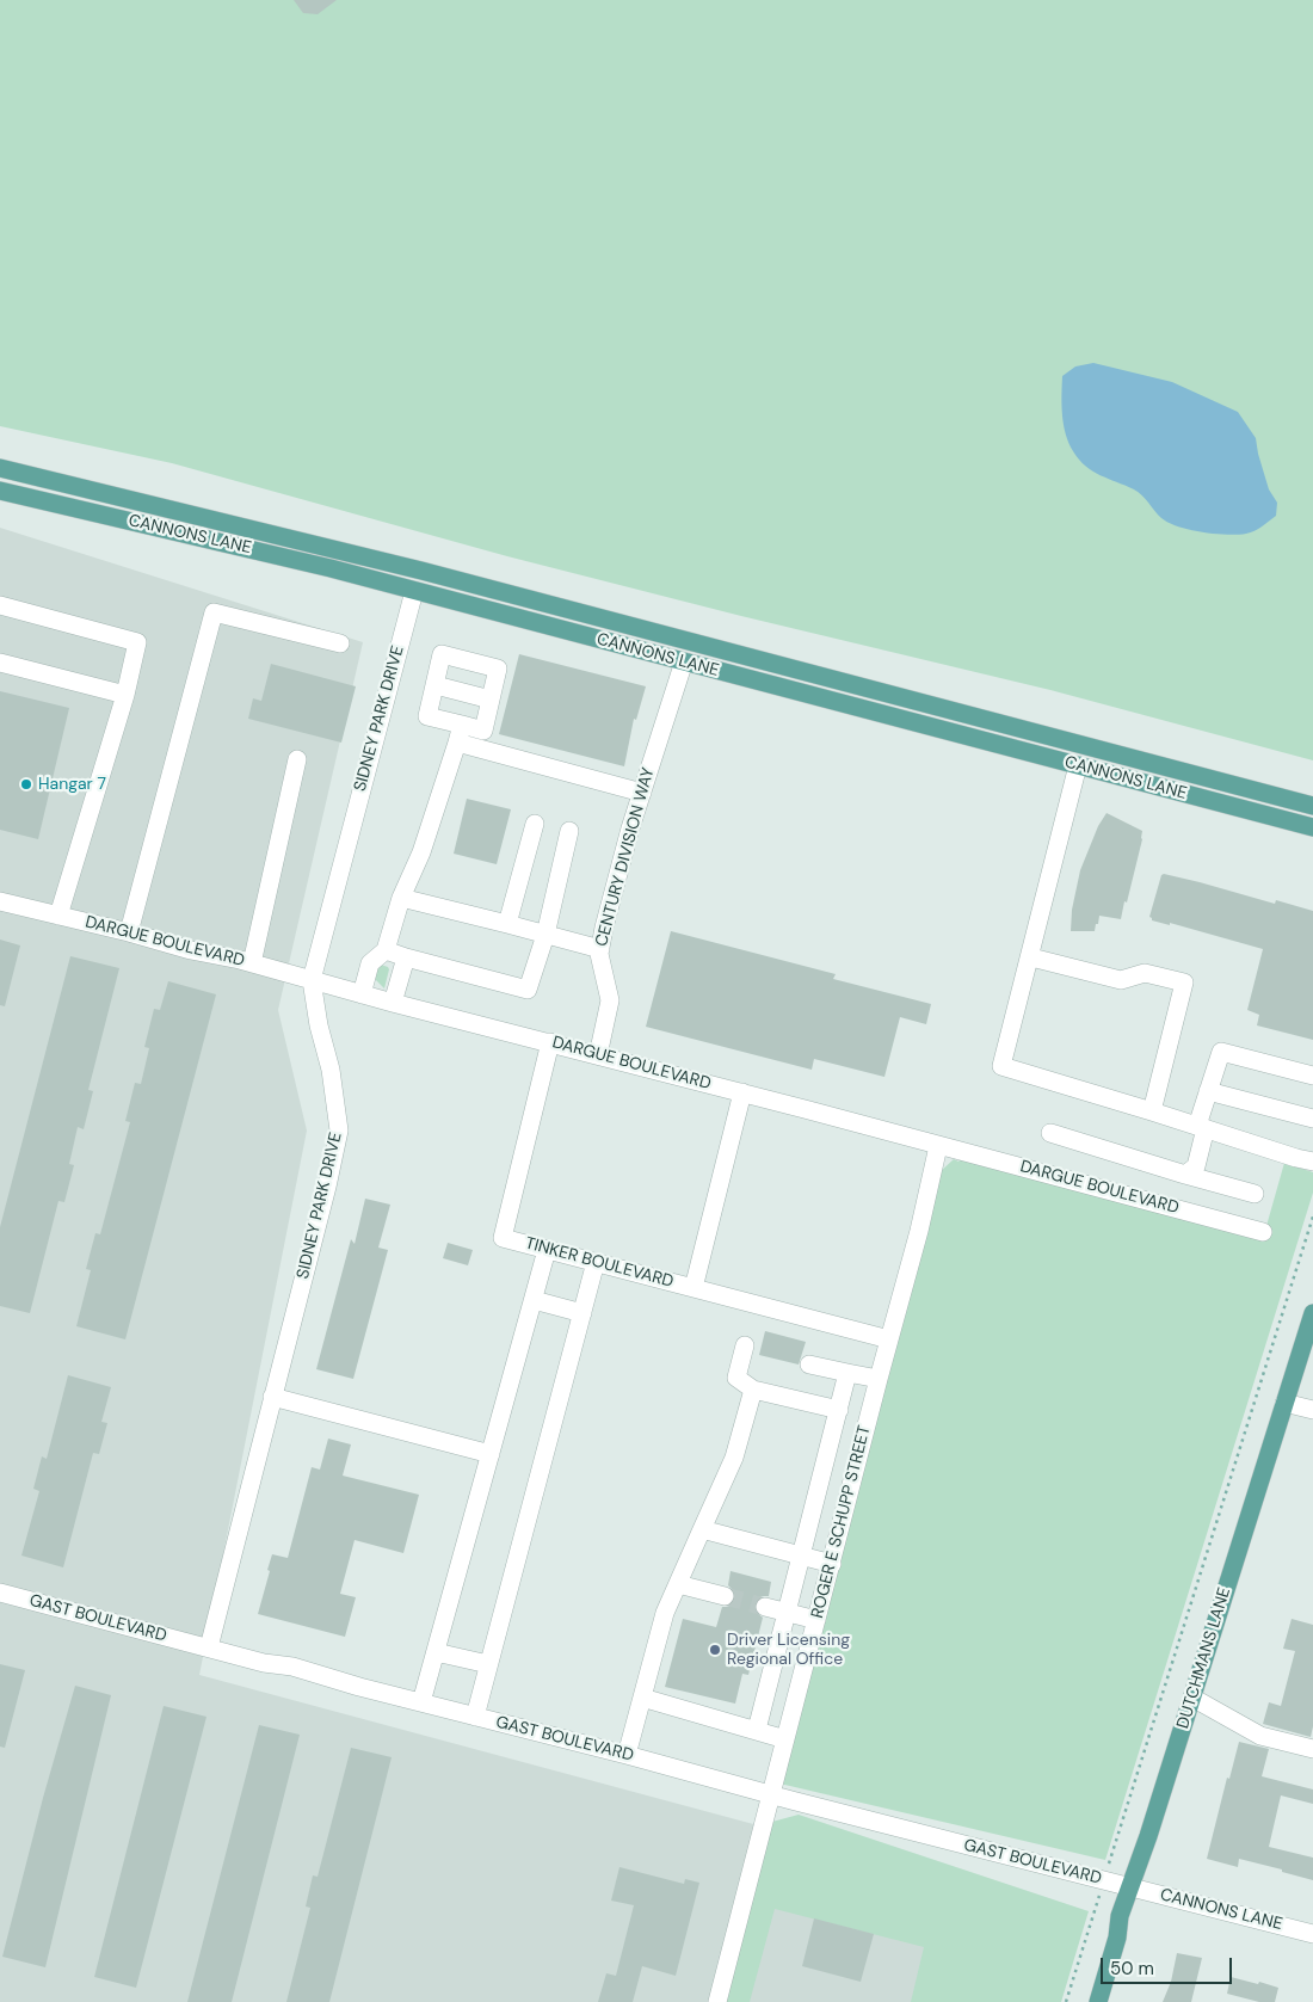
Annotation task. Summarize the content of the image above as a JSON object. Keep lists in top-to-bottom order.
{
  "streets": {
    "main road": ["CANNONS LANE", "DUTCHMANS LANE"],
    "street": [
      "SIDNEY PARK DRIVE",
      "CENTURY DIVISION WAY",
      "DARGUE BOULEVARD",
      "TINKER BOULEVARD",
      "ROGER E SCHUPP STREET",
      "GAST BOULEVARD"
    ]
  },
  "crossings": [
    ["CANNONS LANE", "SIDNEY PARK DRIVE"],
    ["CANNONS LANE", "CENTURY DIVISION WAY"],
    ["CANNONS LANE", "GAST BOULEVARD"],
    ["CANNONS LANE", "DUTCHMANS LANE"],
    ["SIDNEY PARK DRIVE", "DARGUE BOULEVARD"],
    ["SIDNEY PARK DRIVE", "GAST BOULEVARD"],
    ["CENTURY DIVISION WAY", "DARGUE BOULEVARD"],
    ["DARGUE BOULEVARD", "TINKER BOULEVARD"],
    ["DARGUE BOULEVARD", "ROGER E SCHUPP STREET"],
    ["TINKER BOULEVARD", "ROGER E SCHUPP STREET"],
    ["ROGER E SCHUPP STREET", "GAST BOULEVARD"],
    ["GAST BOULEVARD", "DUTCHMANS LANE"]
  ],
  "places": ["Hangar 7", "Driver Licensing Regional Office"],
  "scale_bar": "50 m"
}
